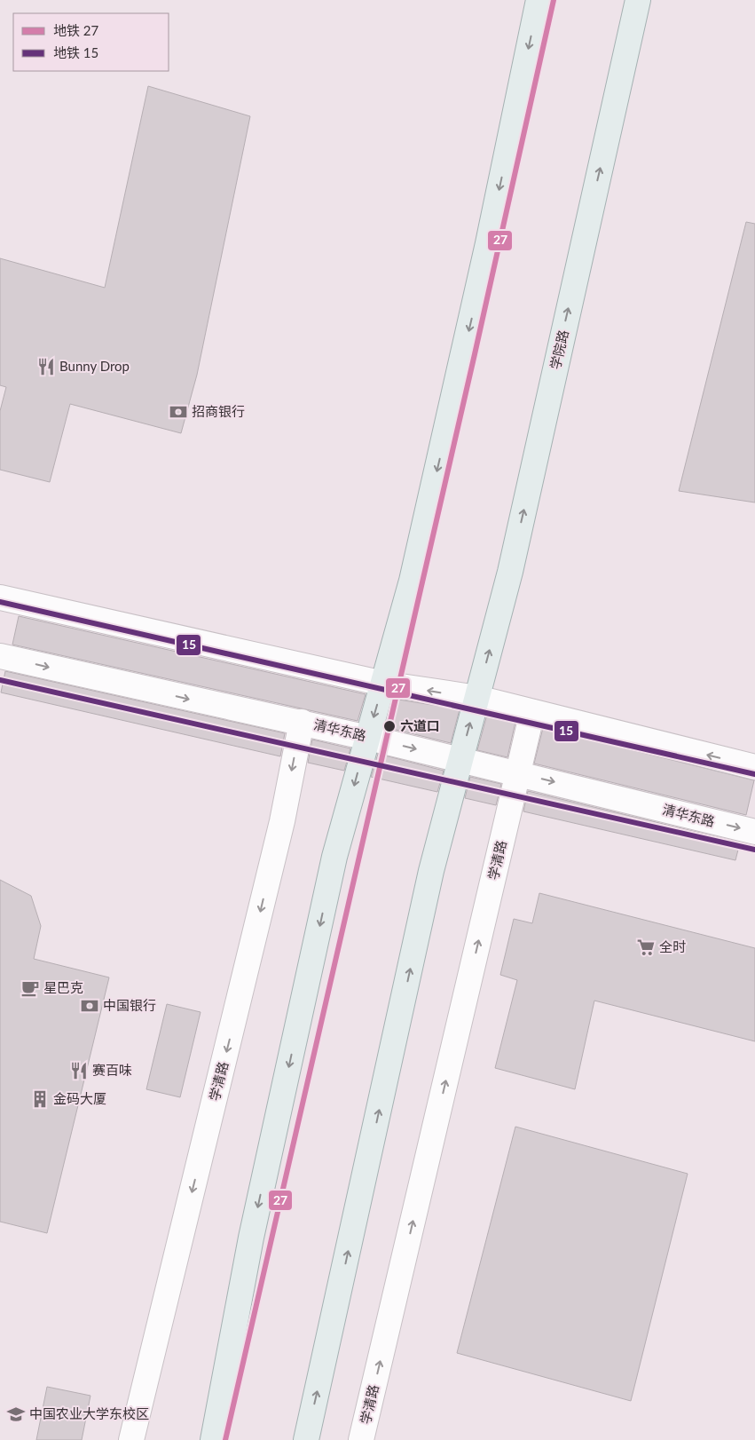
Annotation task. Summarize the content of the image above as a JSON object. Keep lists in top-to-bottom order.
{
  "streets": {
    "main road": ["学院路", "清华东路", "学清路"]
  },
  "crossings": [
    ["学院路", "清华东路"],
    ["清华东路", "学清路"]
  ],
  "places": {
    "restaurant": ["Bunny Drop", "赛百味"],
    "bank": ["招商银行", "中国银行"],
    "other": ["六道口"],
    "supermarket": ["全时"],
    "cafe": ["星巴克"],
    "building": ["金码大厦"],
    "school or university": ["中国农业大学东校区"]
  },
  "lines": ["metro line 27", "metro line 15"],
  "legend": ["地铁 27", "地铁 15"]
}
